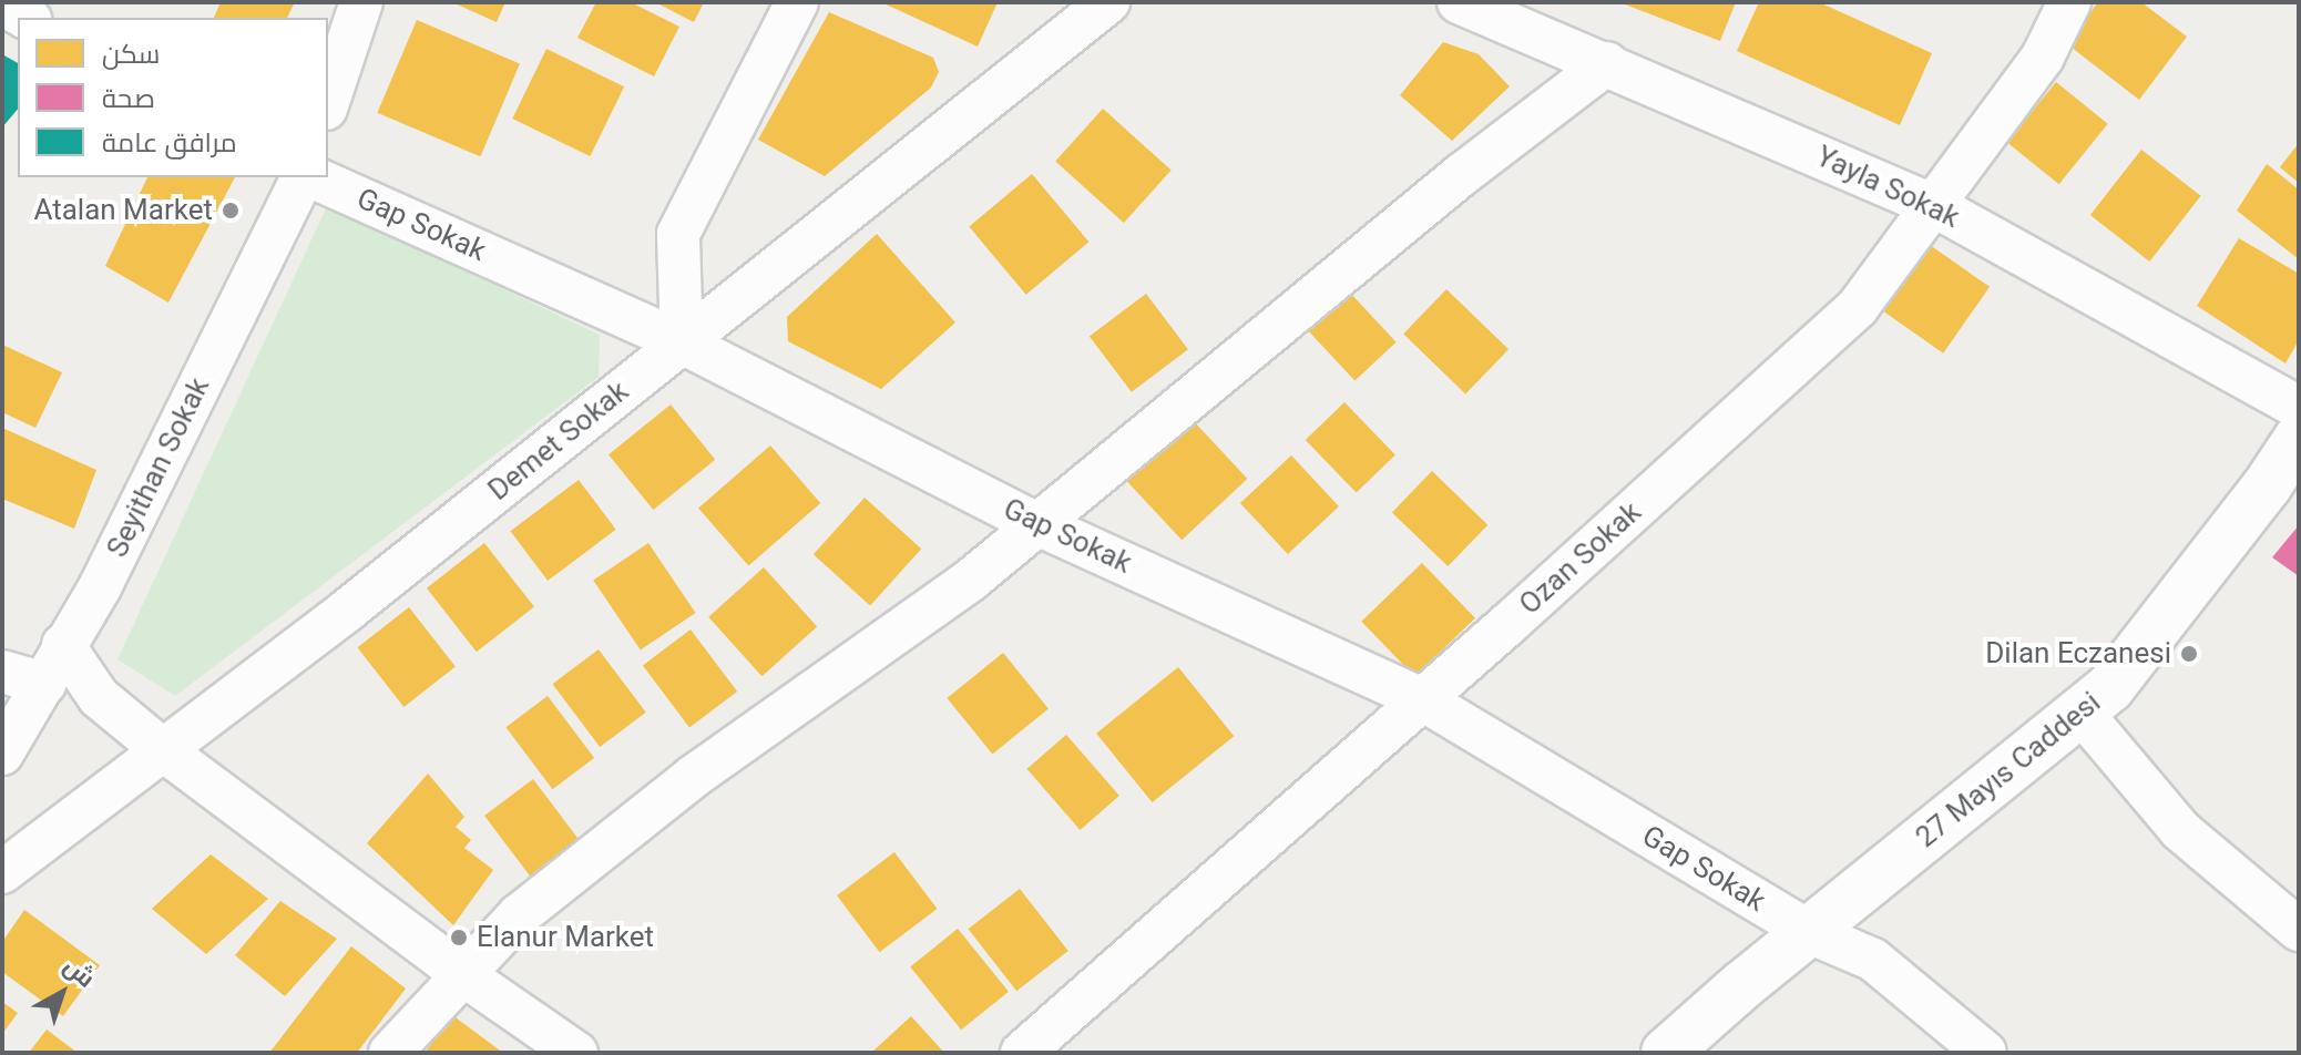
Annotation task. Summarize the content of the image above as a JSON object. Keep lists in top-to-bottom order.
{
  "streets": {
    "street": [
      "Yayla Sokak",
      "Gap Sokak",
      "Demet Sokak",
      "Seyithan Sokak",
      "Ozan Sokak",
      "27 Mayıs Caddesi"
    ]
  },
  "crossings": [
    ["Yayla Sokak", "Ozan Sokak"],
    ["Gap Sokak", "Demet Sokak"],
    ["Gap Sokak", "Ozan Sokak"],
    ["Gap Sokak", "27 Mayıs Caddesi"]
  ],
  "places": ["Atalan Market", "Dilan Eczanesi", "Elanur Market"],
  "legend": ["سكن", "صحة", "مرافق عامة"],
  "north": "top right"
}
